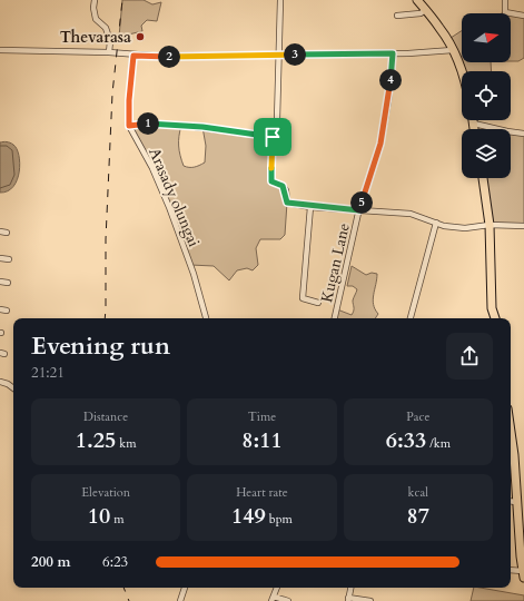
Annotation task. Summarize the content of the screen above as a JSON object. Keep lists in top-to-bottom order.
{
  "streets": {
    "street": ["Arasady olungai", "Kugan Lane"]
  },
  "places": ["Thevarasa"],
  "north": "right",
  "page": {
    "pins": [
      "3",
      "2",
      "4",
      "1",
      "5"
    ],
    "heading": ["Evening run", "21:21"],
    "stats": [
      ["Distance", "1.25 km"],
      ["Time", "8:11"],
      ["Pace", "6:33 /km"],
      ["Elevation", "10 m"],
      ["Heart rate", "149 bpm"],
      ["kcal", "87"]
    ],
    "list": [
      {
        "name": "200 m",
        "note": "6:23"
      }
    ]
  }
}
